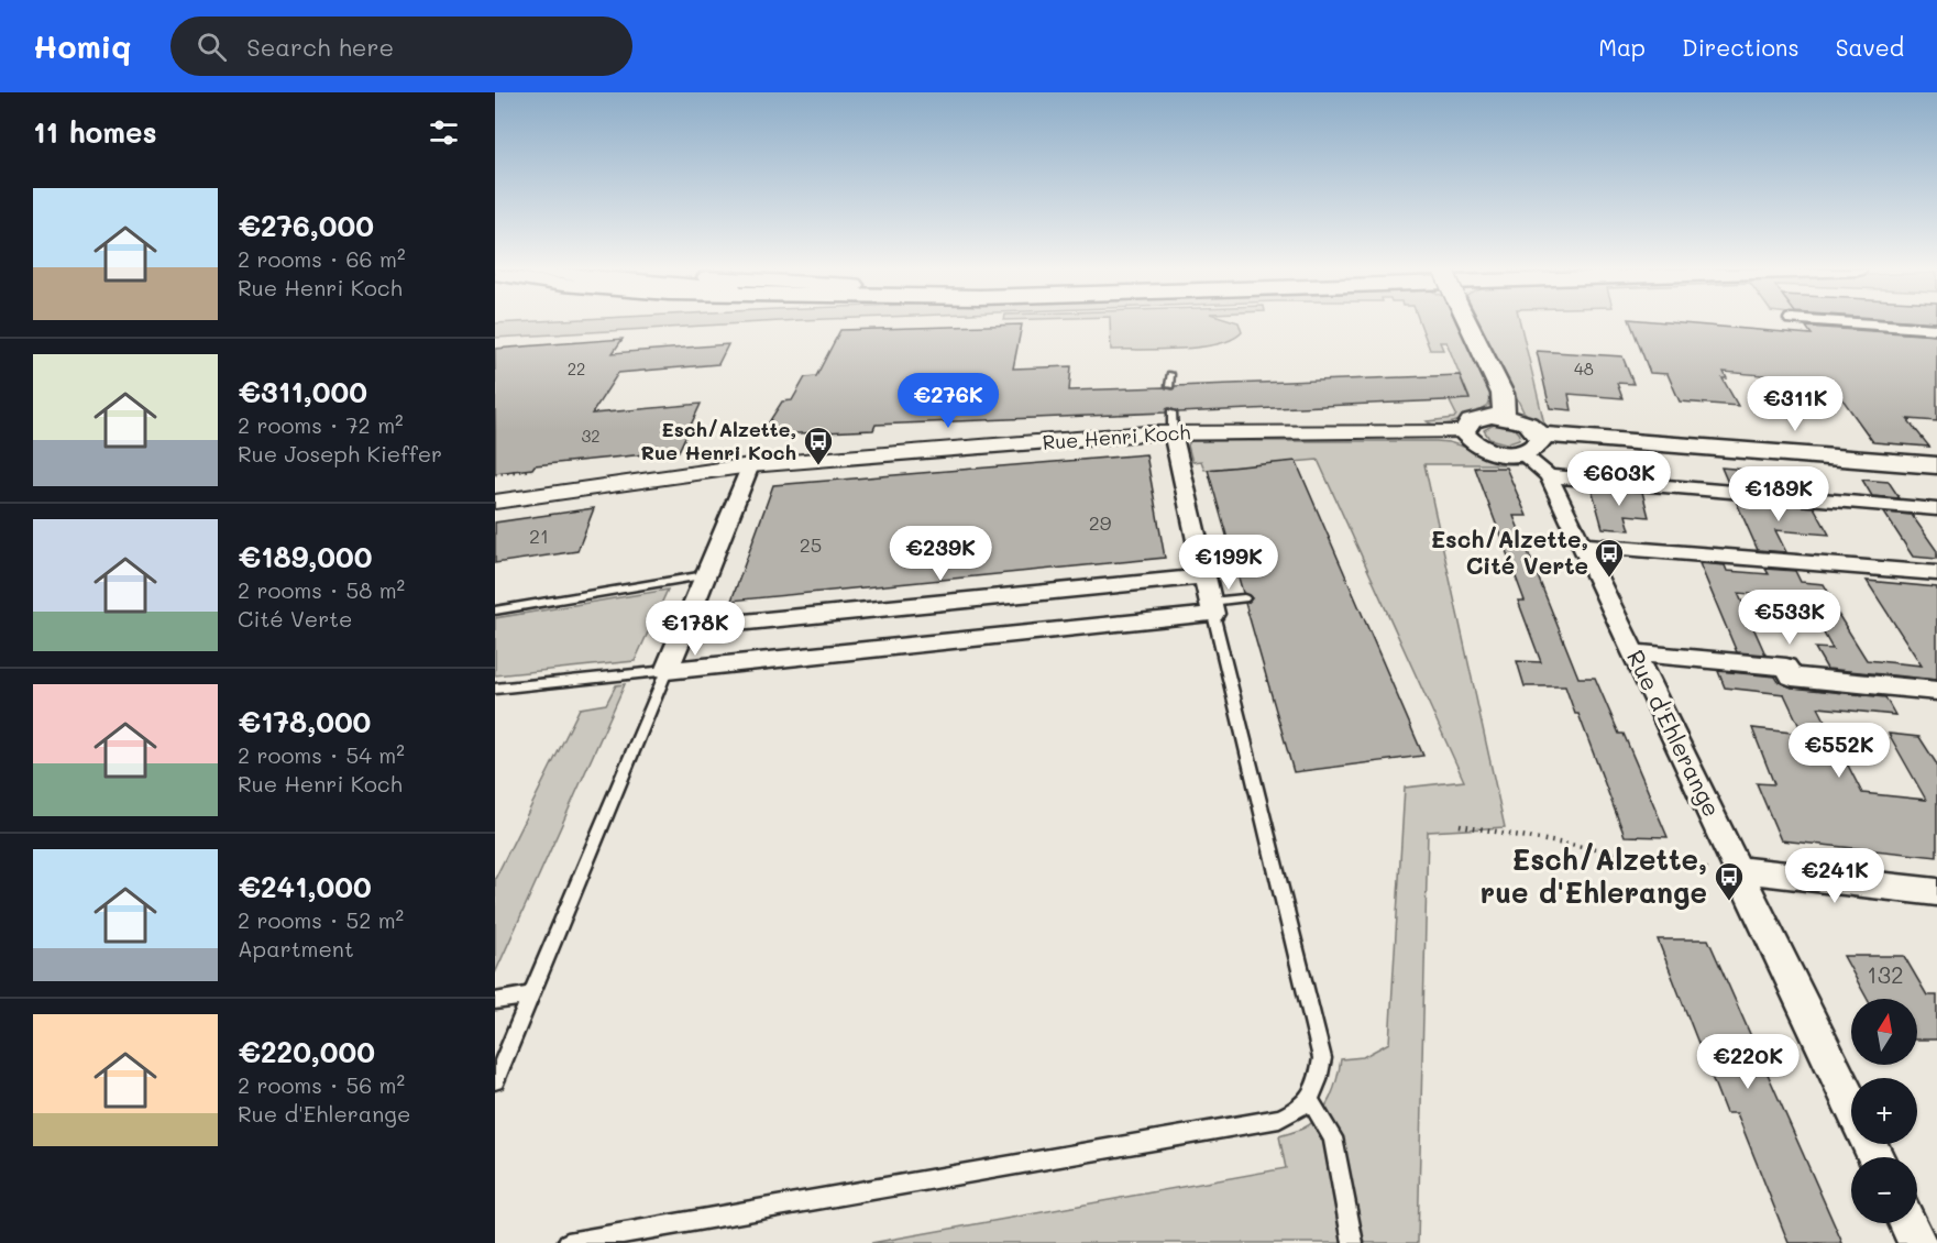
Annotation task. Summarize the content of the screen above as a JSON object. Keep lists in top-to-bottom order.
{
  "streets": {
    "street": ["Rue Henri Koch", "Rue d'Ehlerange"]
  },
  "places": {
    "bus stop": ["Esch/Alzette, Rue Henri Koch", "Esch/Alzette, Cité Verte", "Esch/Alzette, rue d'Ehlerange"]
  },
  "house_numbers": [
    "22",
    "48",
    "32",
    "29",
    "21",
    "25",
    "132"
  ],
  "north": "top",
  "page": {
    "header": "Homiq",
    "search": "Search here",
    "nav": ["Map", "Directions", "Saved"],
    "heading": "11 homes",
    "list": [
      {
        "name": "€276,000",
        "note": "2 rooms · 66 m² · Rue Henri Koch"
      },
      {
        "name": "€311,000",
        "note": "2 rooms · 72 m² · Rue Joseph Kieffer"
      },
      {
        "name": "€189,000",
        "note": "2 rooms · 58 m² · Cité Verte"
      },
      {
        "name": "€178,000",
        "note": "2 rooms · 54 m² · Rue Henri Koch"
      },
      {
        "name": "€241,000",
        "note": "2 rooms · 52 m² · Apartment"
      },
      {
        "name": "€220,000",
        "note": "2 rooms · 56 m² · Rue d'Ehlerange"
      }
    ],
    "price": [
      "€276K",
      "€311K",
      "€603K",
      "€189K",
      "€239K",
      "€199K",
      "€533K",
      "€178K",
      "€552K",
      "€241K",
      "€220K"
    ],
    "map_buttons": ["+", "−"]
  }
}
